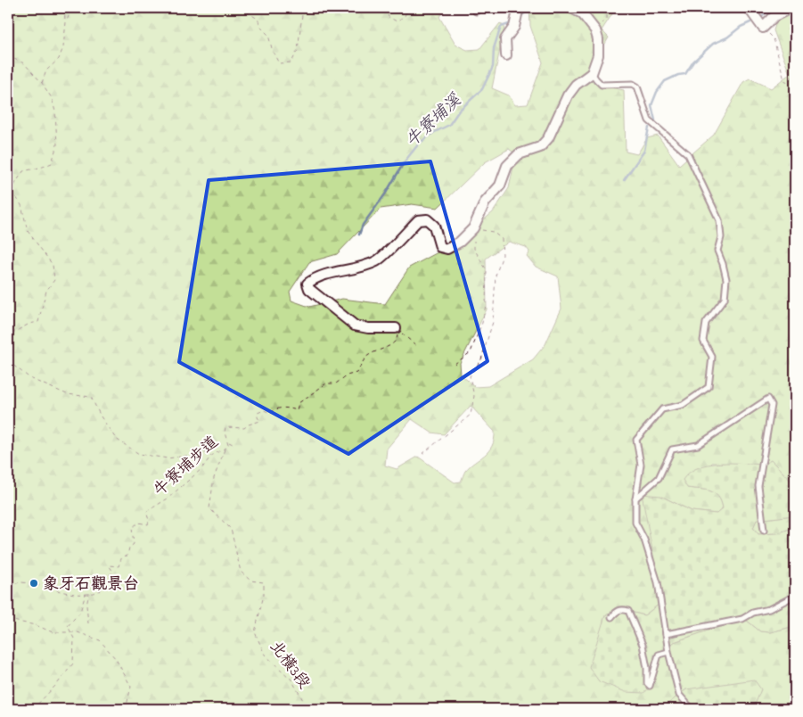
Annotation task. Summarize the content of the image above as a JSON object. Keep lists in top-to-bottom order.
{
  "streets": {
    "path": ["牛寮埔步道", "北橫3段"]
  },
  "crossings": [
    ["牛寮埔步道", "北橫3段"]
  ],
  "water": ["牛寮埔溪"],
  "places": ["象牙石觀景台"]
}
